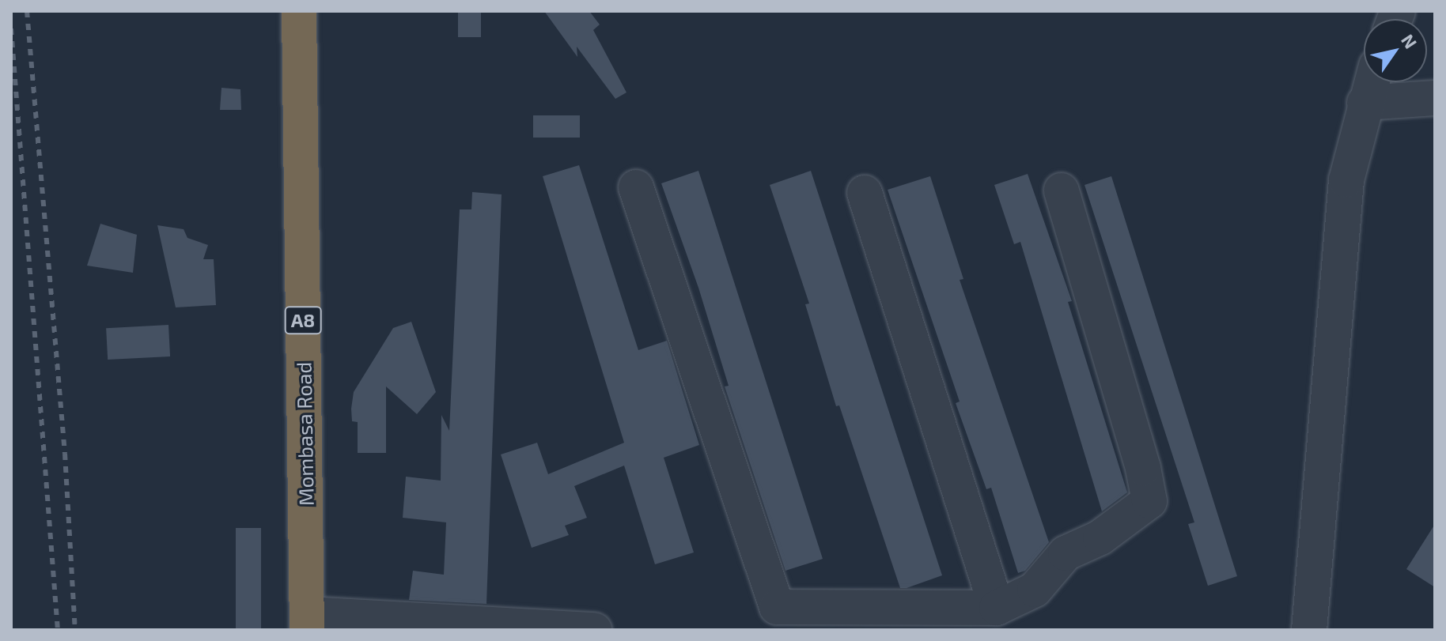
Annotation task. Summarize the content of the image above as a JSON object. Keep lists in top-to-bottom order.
{
  "streets": {
    "highway": ["A8", "Mombasa Road"]
  },
  "north": "top right"
}
